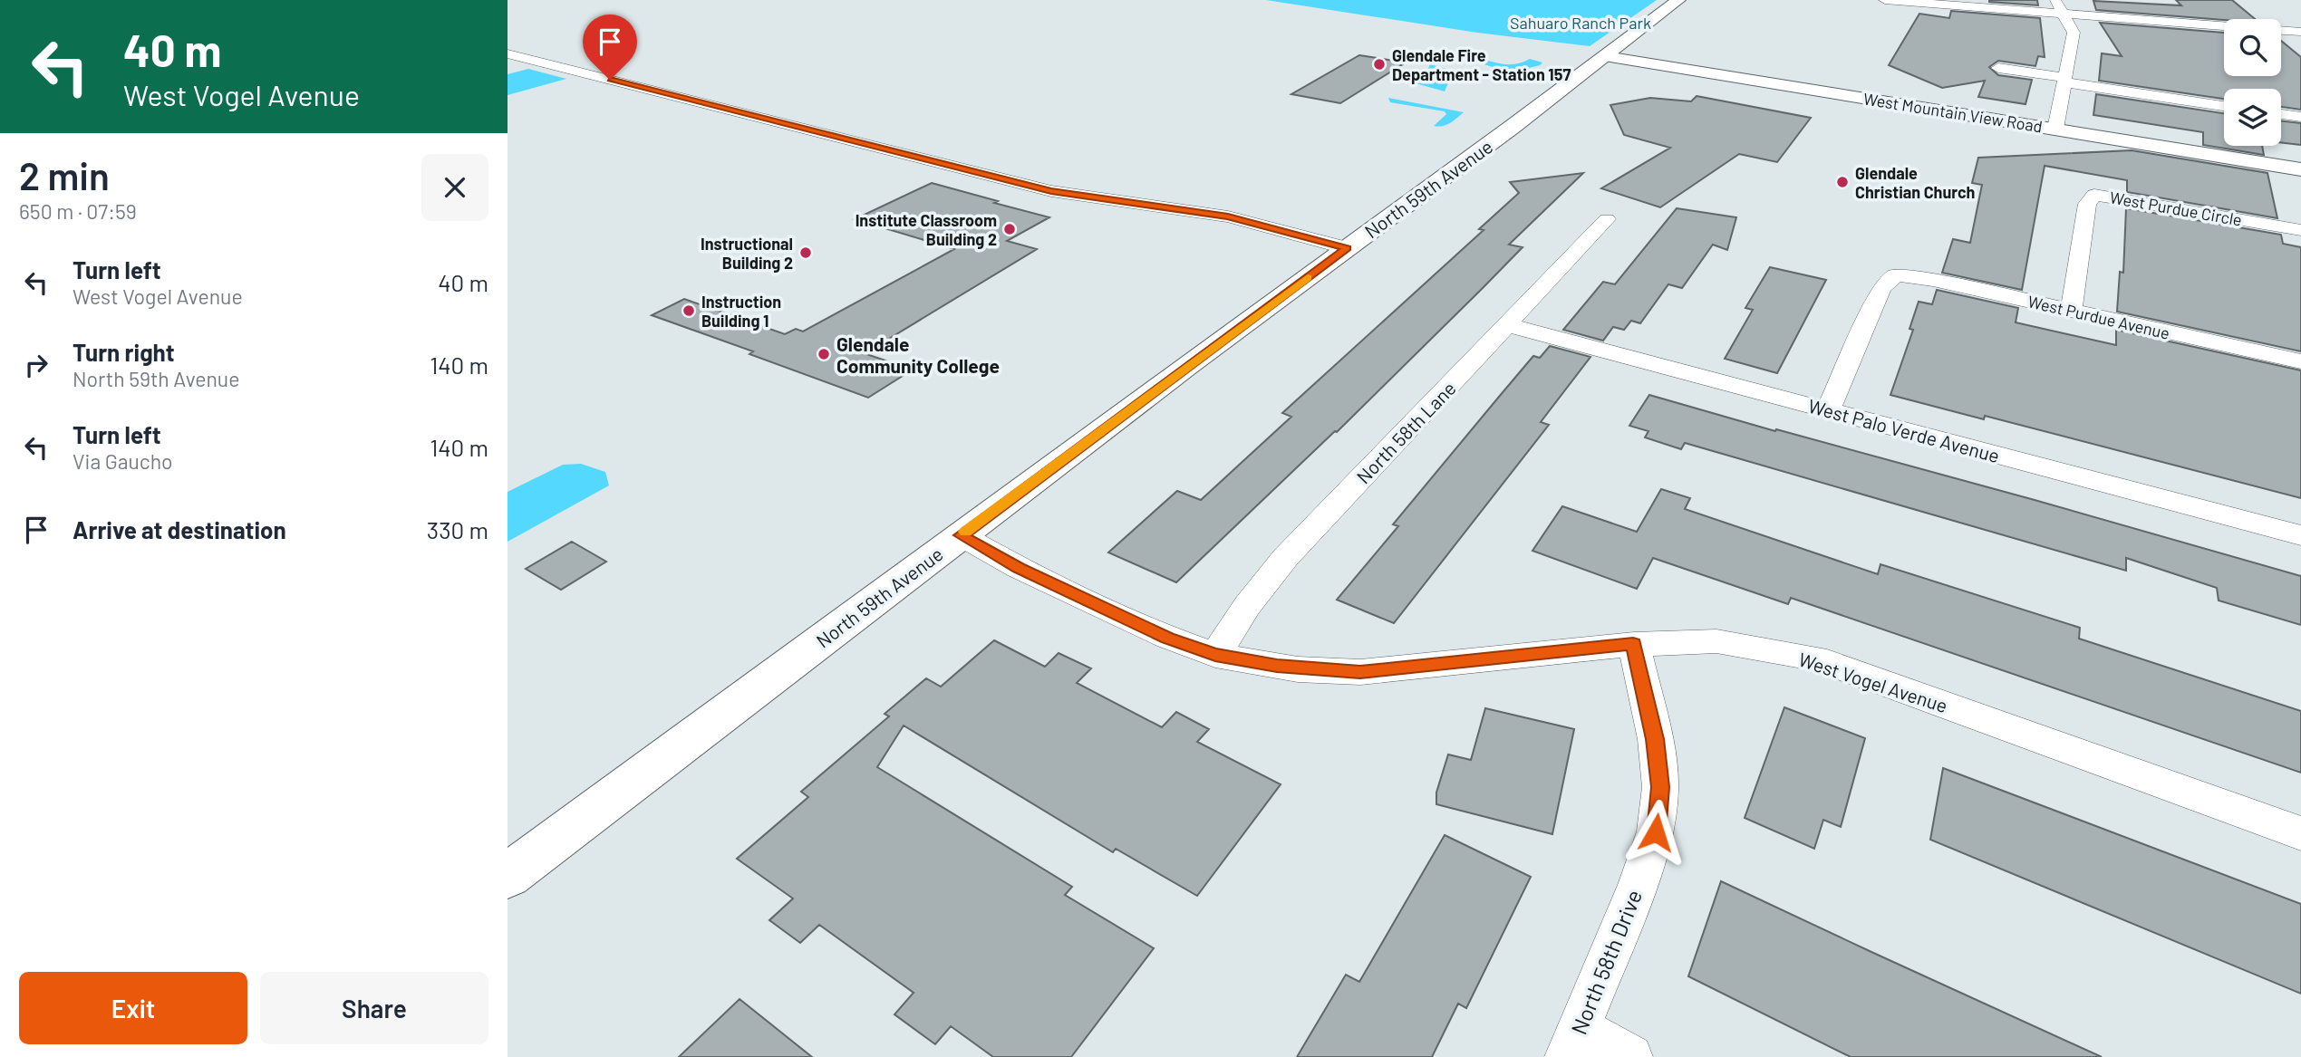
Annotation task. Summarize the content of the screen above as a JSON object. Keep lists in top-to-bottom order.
{
  "streets": {
    "main road": ["West Mountain View Road", "North 59th Avenue"],
    "street": [
      "West Purdue Circle",
      "West Purdue Avenue",
      "West Palo Verde Avenue",
      "North 58th Lane",
      "West Vogel Avenue",
      "North 58th Drive"
    ]
  },
  "crossings": [
    ["West Mountain View Road", "North 59th Avenue"],
    ["North 59th Avenue", "West Vogel Avenue"],
    ["West Purdue Circle", "West Purdue Avenue"],
    ["West Purdue Avenue", "West Palo Verde Avenue"],
    ["West Palo Verde Avenue", "North 58th Lane"],
    ["North 58th Lane", "West Vogel Avenue"],
    ["West Vogel Avenue", "North 58th Drive"]
  ],
  "parks": ["Sahuaro Ranch Park"],
  "places": [
    "Glendale Fire Department - Station 157",
    "Glendale Christian Church",
    "Institute Classroom Building 2",
    "Instructional Building 2",
    "Instruction Building 1",
    "Glendale Community College"
  ],
  "page": {
    "turn": ["40 m", "West Vogel Avenue"],
    "heading": ["2 min", "650 m · 07:59"],
    "list": [
      {
        "name": "Turn left",
        "note": "West Vogel Avenue",
        "value": "40 m"
      },
      {
        "name": "Turn right",
        "note": "North 59th Avenue",
        "value": "140 m"
      },
      {
        "name": "Turn left",
        "note": "Via Gaucho",
        "value": "140 m"
      },
      {
        "name": "Arrive at destination",
        "value": "330 m"
      }
    ],
    "buttons": ["Exit", "Share"]
  }
}
